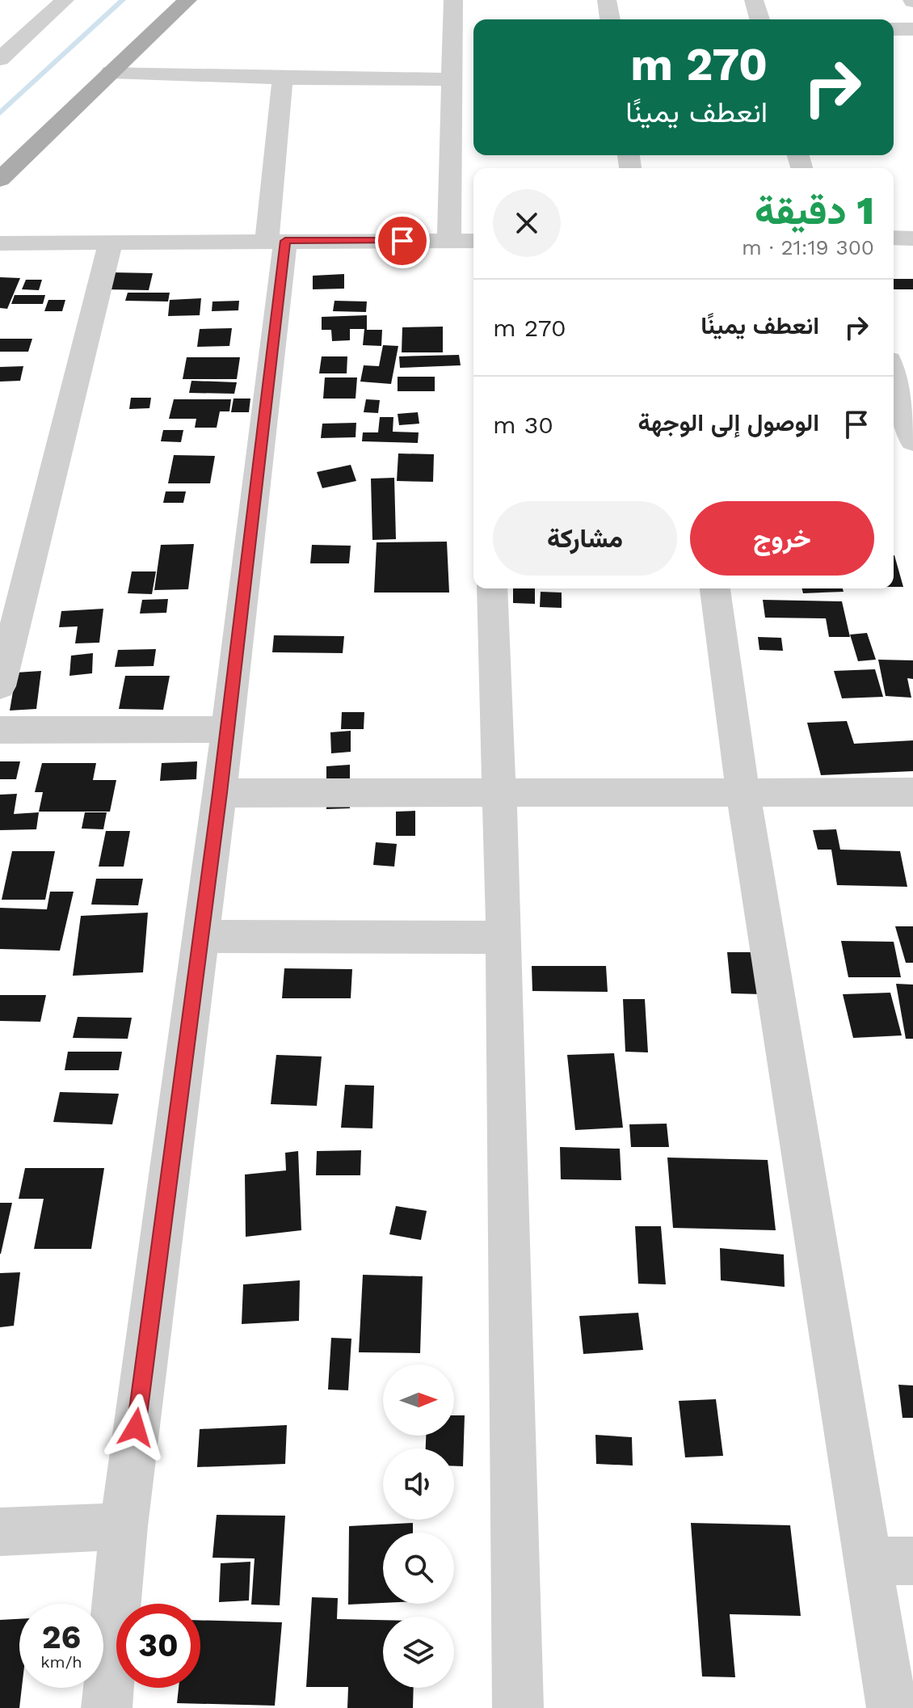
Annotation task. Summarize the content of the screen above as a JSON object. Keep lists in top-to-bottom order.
{
  "north": "right",
  "page": {
    "turn": ["270 m", "انعطف يمينًا"],
    "heading": ["1 دقيقة", "300 m · 21:19"],
    "list": [
      {
        "name": "انعطف يمينًا",
        "value": "270 m"
      },
      {
        "name": "الوصول إلى الوجهة",
        "value": "30 m"
      }
    ],
    "buttons": ["خروج", "مشاركة"],
    "speed": "26 km/h",
    "limit": "30"
  }
}
